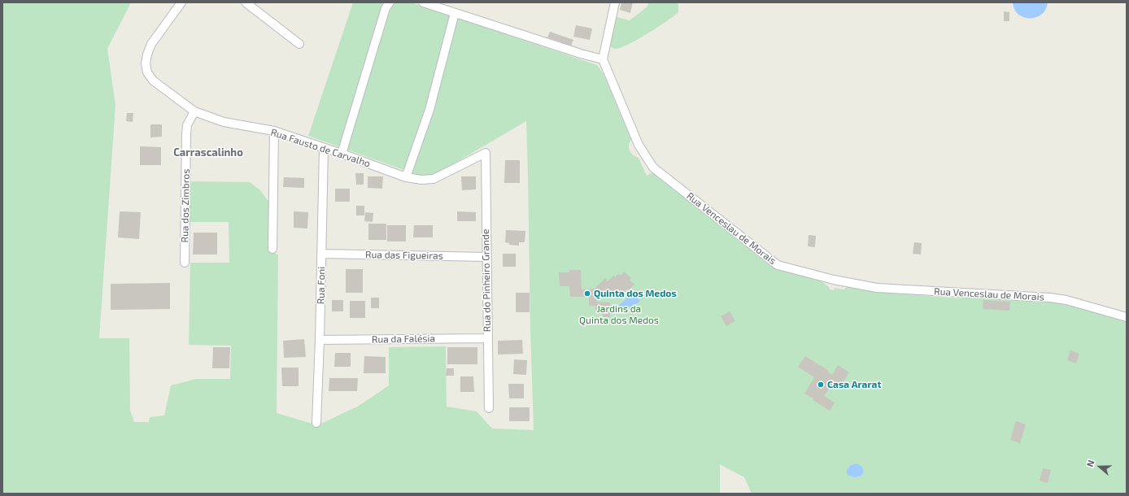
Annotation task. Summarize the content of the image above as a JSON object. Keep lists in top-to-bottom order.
{
  "streets": {
    "street": [
      "Rua Fausto de Carvalho",
      "Rua dos Zimbros",
      "Rua Venceslau de Morais",
      "Rua das Figueiras",
      "Rua do Pinheiro Grande",
      "Rua Foni",
      "Rua da Falésia"
    ]
  },
  "crossings": [
    ["Rua Fausto de Carvalho", "Rua dos Zimbros"],
    ["Rua Fausto de Carvalho", "Rua do Pinheiro Grande"],
    ["Rua Fausto de Carvalho", "Rua Foni"],
    ["Rua das Figueiras", "Rua do Pinheiro Grande"],
    ["Rua das Figueiras", "Rua Foni"],
    ["Rua do Pinheiro Grande", "Rua da Falésia"],
    ["Rua Foni", "Rua da Falésia"]
  ],
  "districts": ["Carrascalinho"],
  "parks": ["Jardins da Quinta dos Medos"],
  "places": ["Quinta dos Medos", "Casa Ararat"],
  "north": "left"
}
